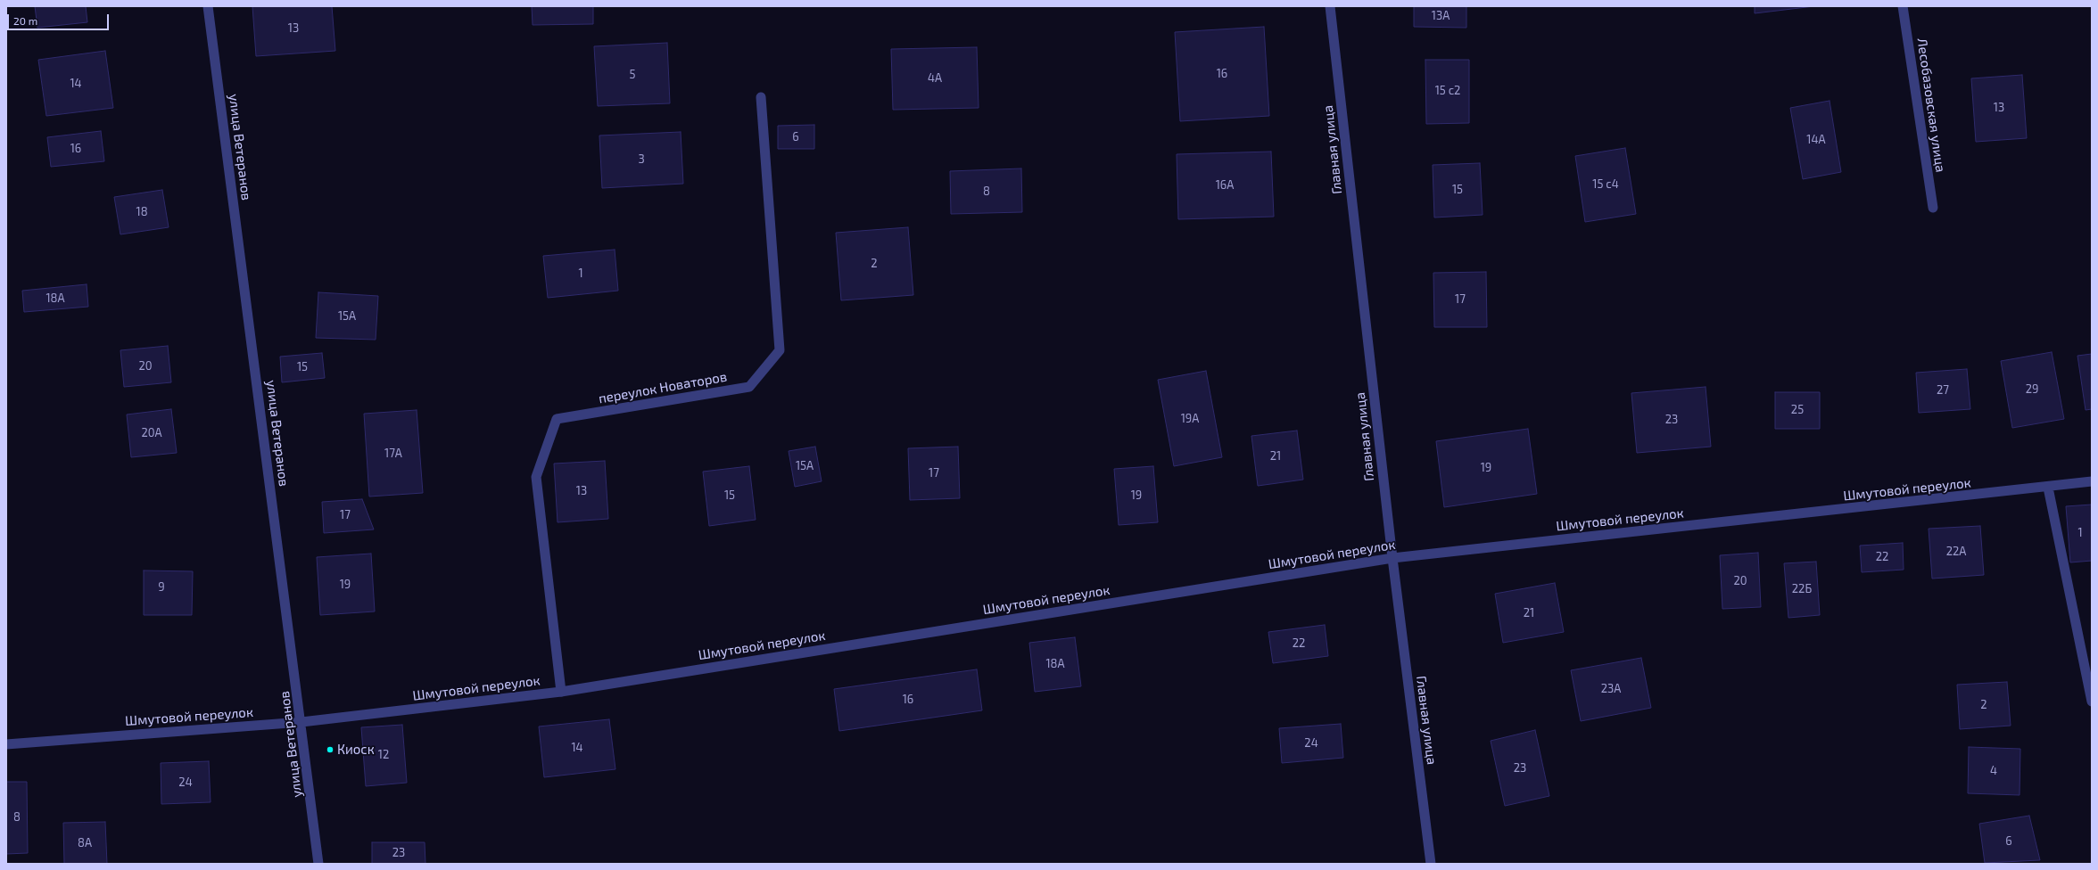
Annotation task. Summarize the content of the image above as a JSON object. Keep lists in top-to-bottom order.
{
  "streets": {
    "street": [
      "Лесобазовская улица",
      "улица Ветеранов",
      "Главная улица",
      "переулок Новаторов",
      "Шмутовой переулок"
    ]
  },
  "crossings": [
    ["улица Ветеранов", "Шмутовой переулок"],
    ["Главная улица", "Шмутовой переулок"],
    ["переулок Новаторов", "Шмутовой переулок"]
  ],
  "places": ["Киоск"],
  "house_numbers": [
    "13А",
    "13",
    "16",
    "5",
    "4А",
    "14",
    "15 с2",
    "13",
    "6",
    "14А",
    "16",
    "3",
    "15 с4",
    "16А",
    "15",
    "8",
    "18",
    "2",
    "1",
    "18А",
    "17",
    "15А",
    "20",
    "15",
    "29",
    "27",
    "25",
    "19А",
    "23",
    "20А",
    "17А",
    "21",
    "15А",
    "19",
    "17",
    "13",
    "15",
    "19",
    "17",
    "1",
    "22А",
    "22",
    "20",
    "19",
    "9",
    "22Б",
    "21",
    "22",
    "18А",
    "23А",
    "16",
    "2",
    "24",
    "14",
    "12",
    "23",
    "4",
    "24",
    "8",
    "6",
    "8А",
    "23"
  ],
  "scale_bar": "20 m"
}
